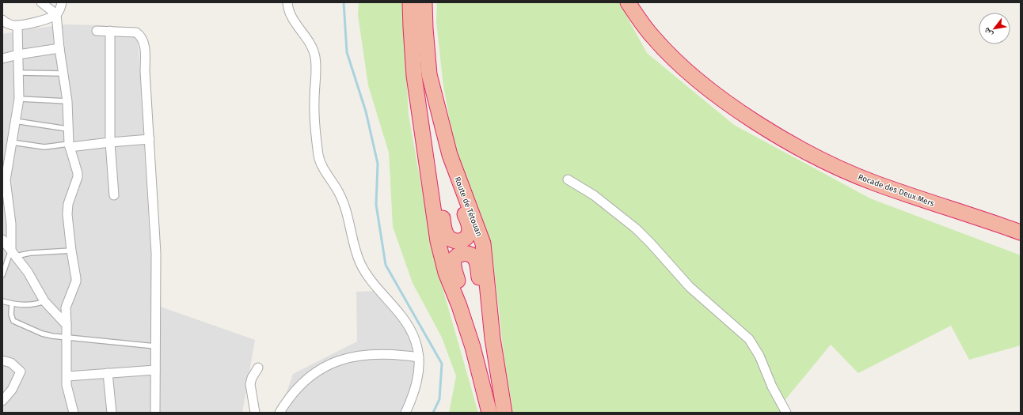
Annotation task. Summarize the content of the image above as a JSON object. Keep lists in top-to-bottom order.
{
  "streets": {
    "highway": ["Rocade des Deux Mers", "Route de Tétouan"]
  },
  "north": "bottom left"
}
